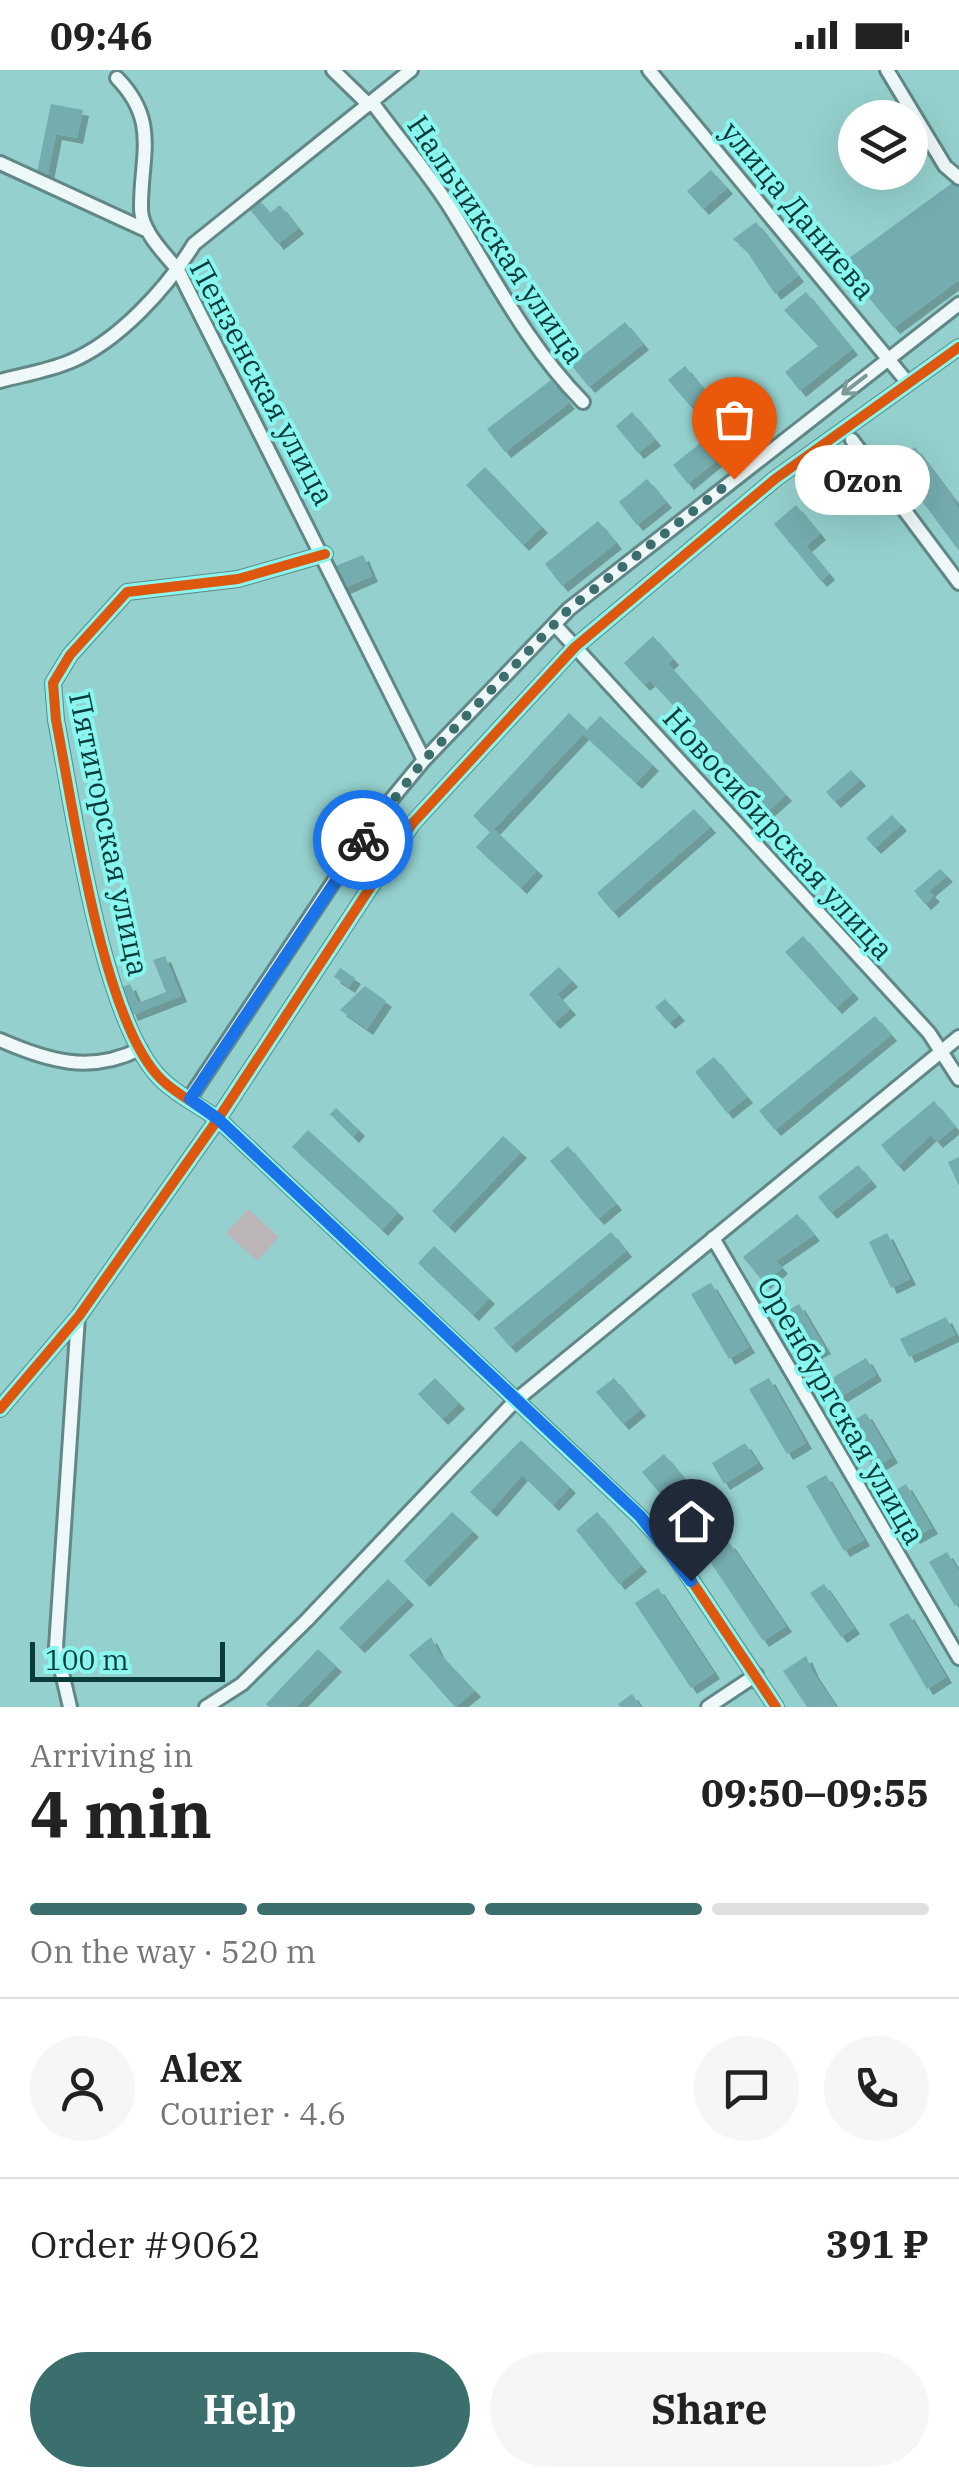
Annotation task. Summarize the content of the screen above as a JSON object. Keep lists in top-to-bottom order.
{
  "streets": {
    "street": [
      "улица Даниева",
      "Нальчикская улица",
      "Пензенская улица",
      "Новосибирская улица",
      "Пятигорская улица",
      "Оренбургская улица"
    ]
  },
  "crossings": [
    ["Пензенская улица", "Пятигорская улица"]
  ],
  "places": ["Ozon"],
  "scale_bar": "100 m",
  "page": {
    "status": "09:46",
    "bubble": "Ozon",
    "scale": "100 m",
    "heading": ["4 min", "Arriving in", "09:50–09:55"],
    "panel": [
      "Alex",
      "Courier · 4.6",
      "Order #9062",
      "391 ₽"
    ],
    "bar": "On the way · 520 m",
    "buttons": ["Help", "Share"]
  }
}
